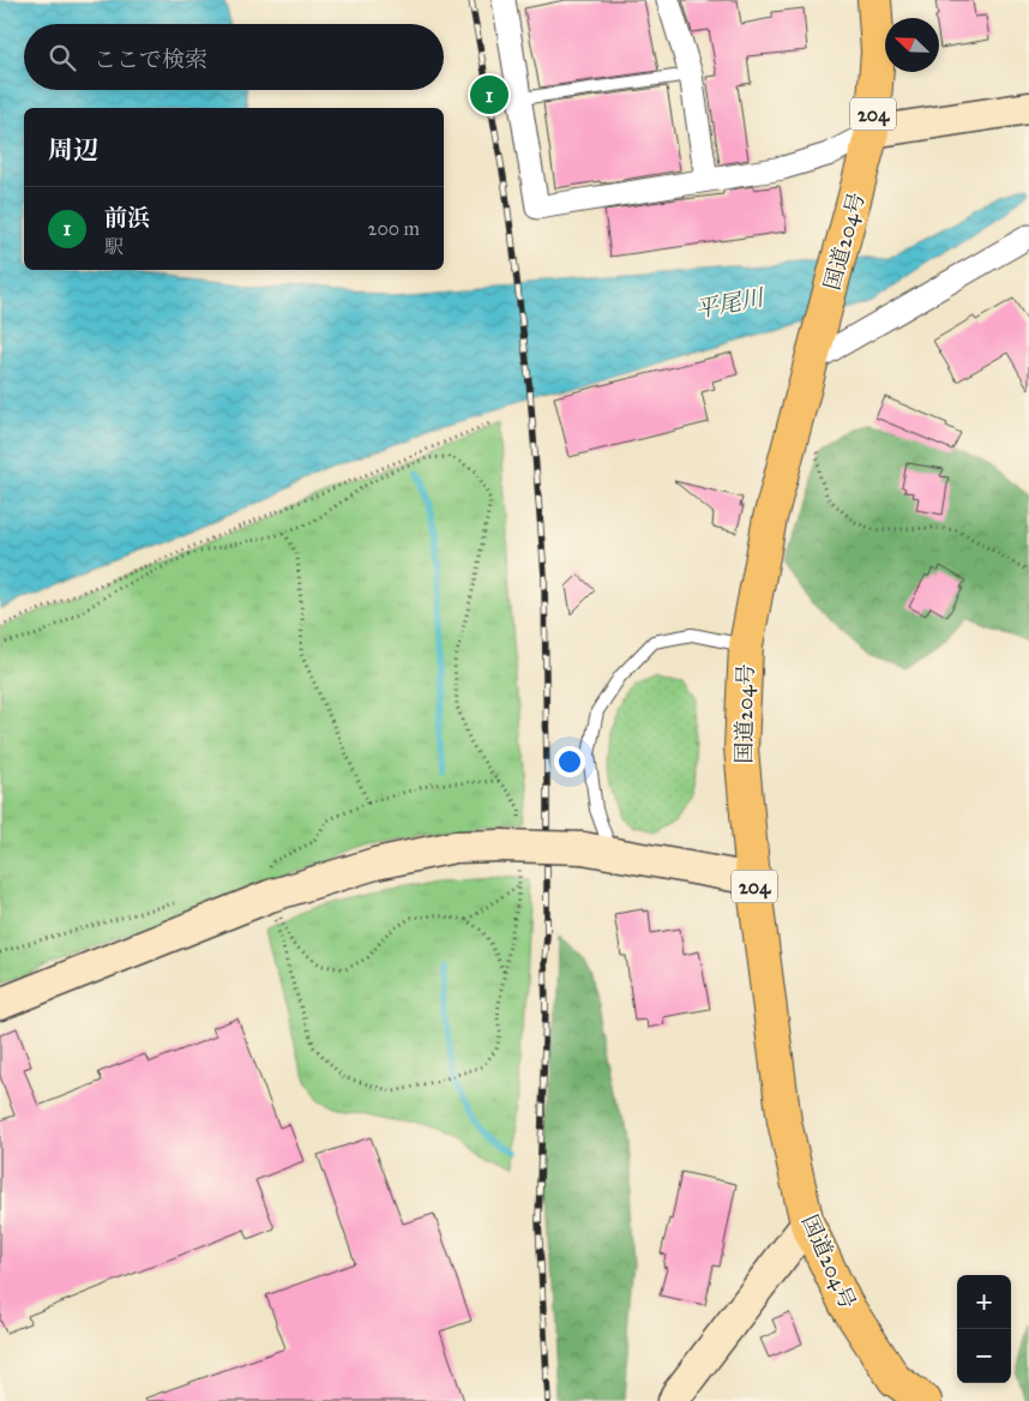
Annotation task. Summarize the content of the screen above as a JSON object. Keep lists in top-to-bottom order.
{
  "streets": {
    "highway": ["204", "国道204号"]
  },
  "water": ["平尾川"],
  "north": "top left",
  "page": {
    "search": "ここで検索",
    "pins": "1",
    "heading": "周辺",
    "list": [
      {
        "mark": "1",
        "name": "前浜",
        "note": "駅",
        "value": "200 m"
      }
    ],
    "map_buttons": ["+", "−"]
  }
}
